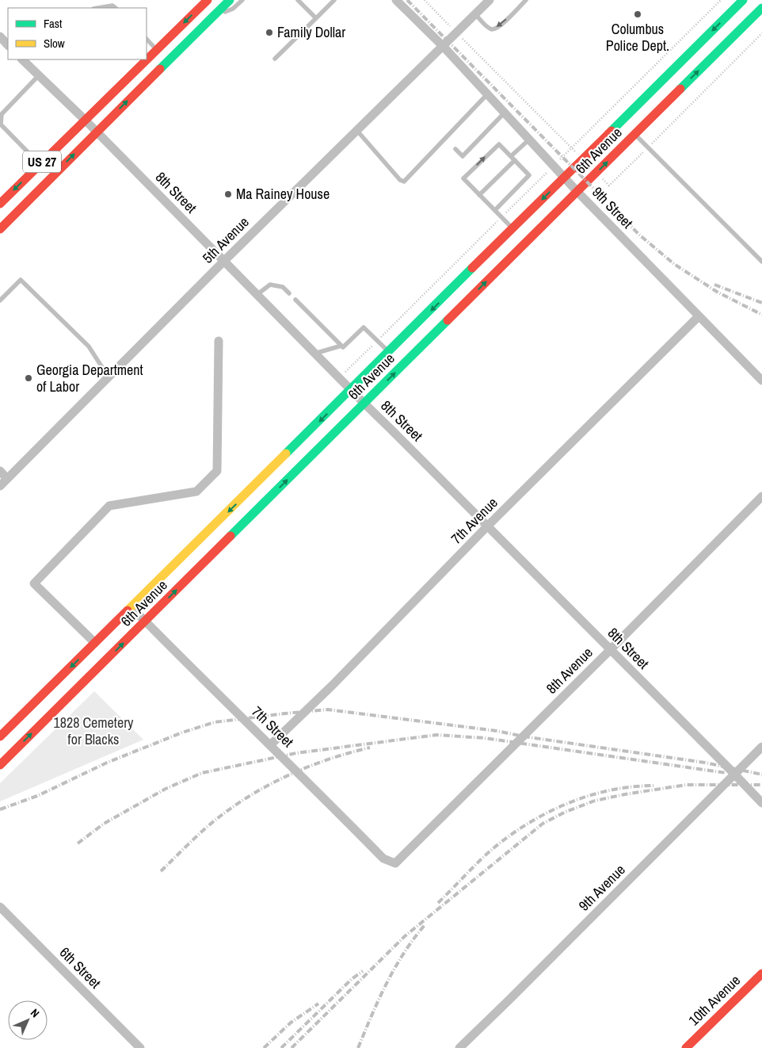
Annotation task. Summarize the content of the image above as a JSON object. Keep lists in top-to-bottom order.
{
  "streets": {
    "main road": ["6th Avenue", "US 27", "10th Avenue"],
    "street": [
      "8th Street",
      "9th Street",
      "5th Avenue",
      "7th Avenue",
      "8th Avenue",
      "7th Street",
      "9th Avenue",
      "6th Street"
    ]
  },
  "crossings": [
    ["6th Avenue", "8th Street"],
    ["6th Avenue", "9th Street"],
    ["6th Avenue", "7th Street"],
    ["US 27", "8th Street"],
    ["8th Street", "5th Avenue"],
    ["8th Street", "7th Avenue"],
    ["8th Street", "8th Avenue"],
    ["8th Street", "9th Avenue"],
    ["9th Street", "5th Avenue"],
    ["9th Street", "7th Avenue"],
    ["7th Avenue", "7th Street"],
    ["8th Avenue", "7th Street"]
  ],
  "parks": ["1828 Cemetery for Blacks"],
  "places": [
    "Columbus Police Dept.",
    "Family Dollar",
    "Ma Rainey House",
    "Georgia Department of Labor"
  ],
  "legend": ["Fast", "Slow"],
  "north": "top right"
}
